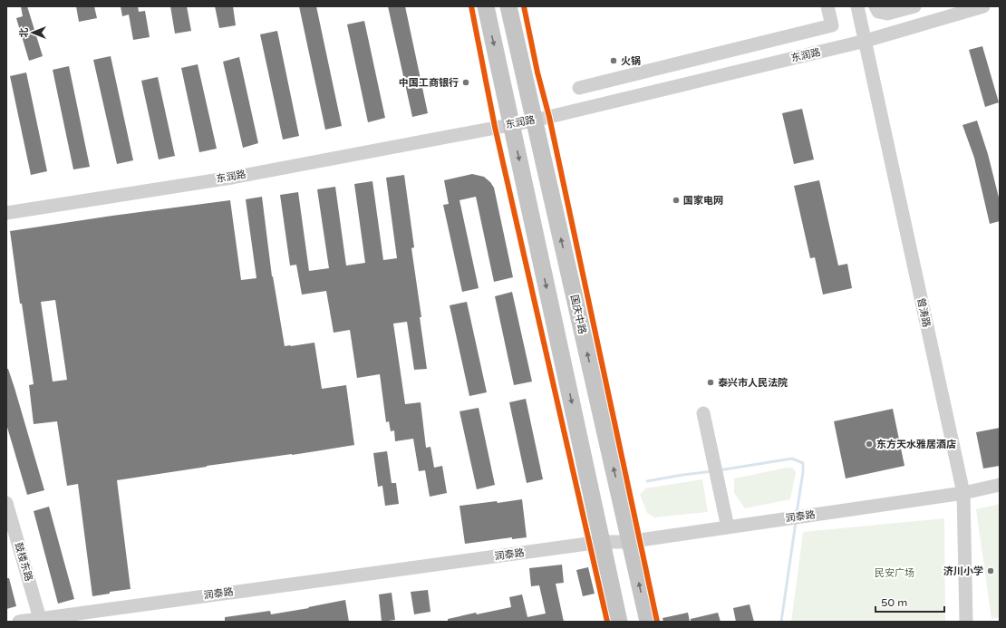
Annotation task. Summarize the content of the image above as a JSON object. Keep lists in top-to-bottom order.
{
  "streets": {
    "main road": ["国庆中路"],
    "street": [
      "东润路",
      "曾涛路",
      "润泰路",
      "鼓楼东路"
    ]
  },
  "crossings": [
    ["东润路", "曾涛路"],
    ["东润路", "国庆中路"],
    ["曾涛路", "润泰路"],
    ["国庆中路", "润泰路"],
    ["润泰路", "鼓楼东路"]
  ],
  "parks": ["民安广场"],
  "places": [
    "火锅",
    "中国工商银行",
    "国家电网",
    "泰兴市人民法院",
    "东方天水雅居酒店",
    "济川小学"
  ],
  "scale_bar": "50 m",
  "north": "left"
}
